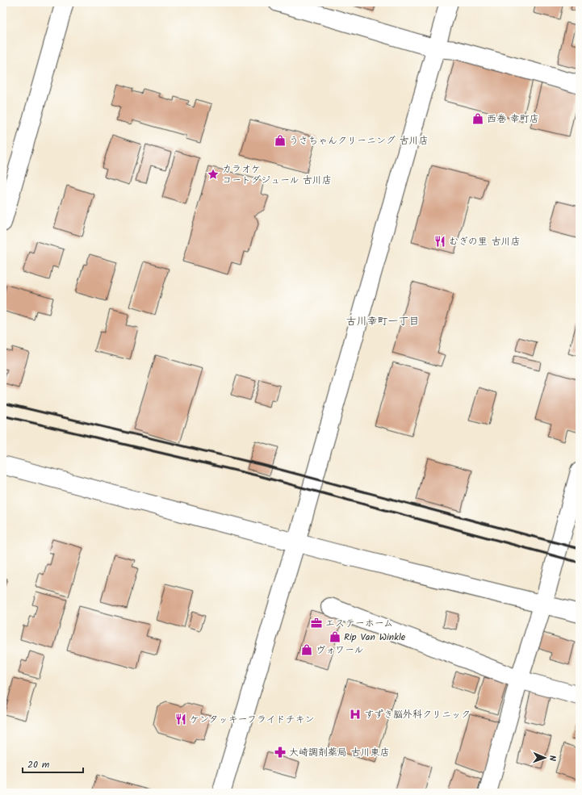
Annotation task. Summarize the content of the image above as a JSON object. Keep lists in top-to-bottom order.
{
  "districts": ["古川幸町一丁目"],
  "places": {
    "shop": [
      "西巻 幸町店",
      "うさちゃんクリーニング 古川店",
      "Rip Van Winkle",
      "ヴォワール"
    ],
    "place": ["カラオケ コートダジュール 古川店"],
    "restaurant": ["むぎの里 古川店", "ケンタッキーフライドチキン"],
    "office": ["エステーホーム"],
    "hospital": ["すずき脳外科クリニック"],
    "pharmacy": ["大崎調剤薬局 古川東店"]
  },
  "scale_bar": "20 m",
  "north": "right"
}
